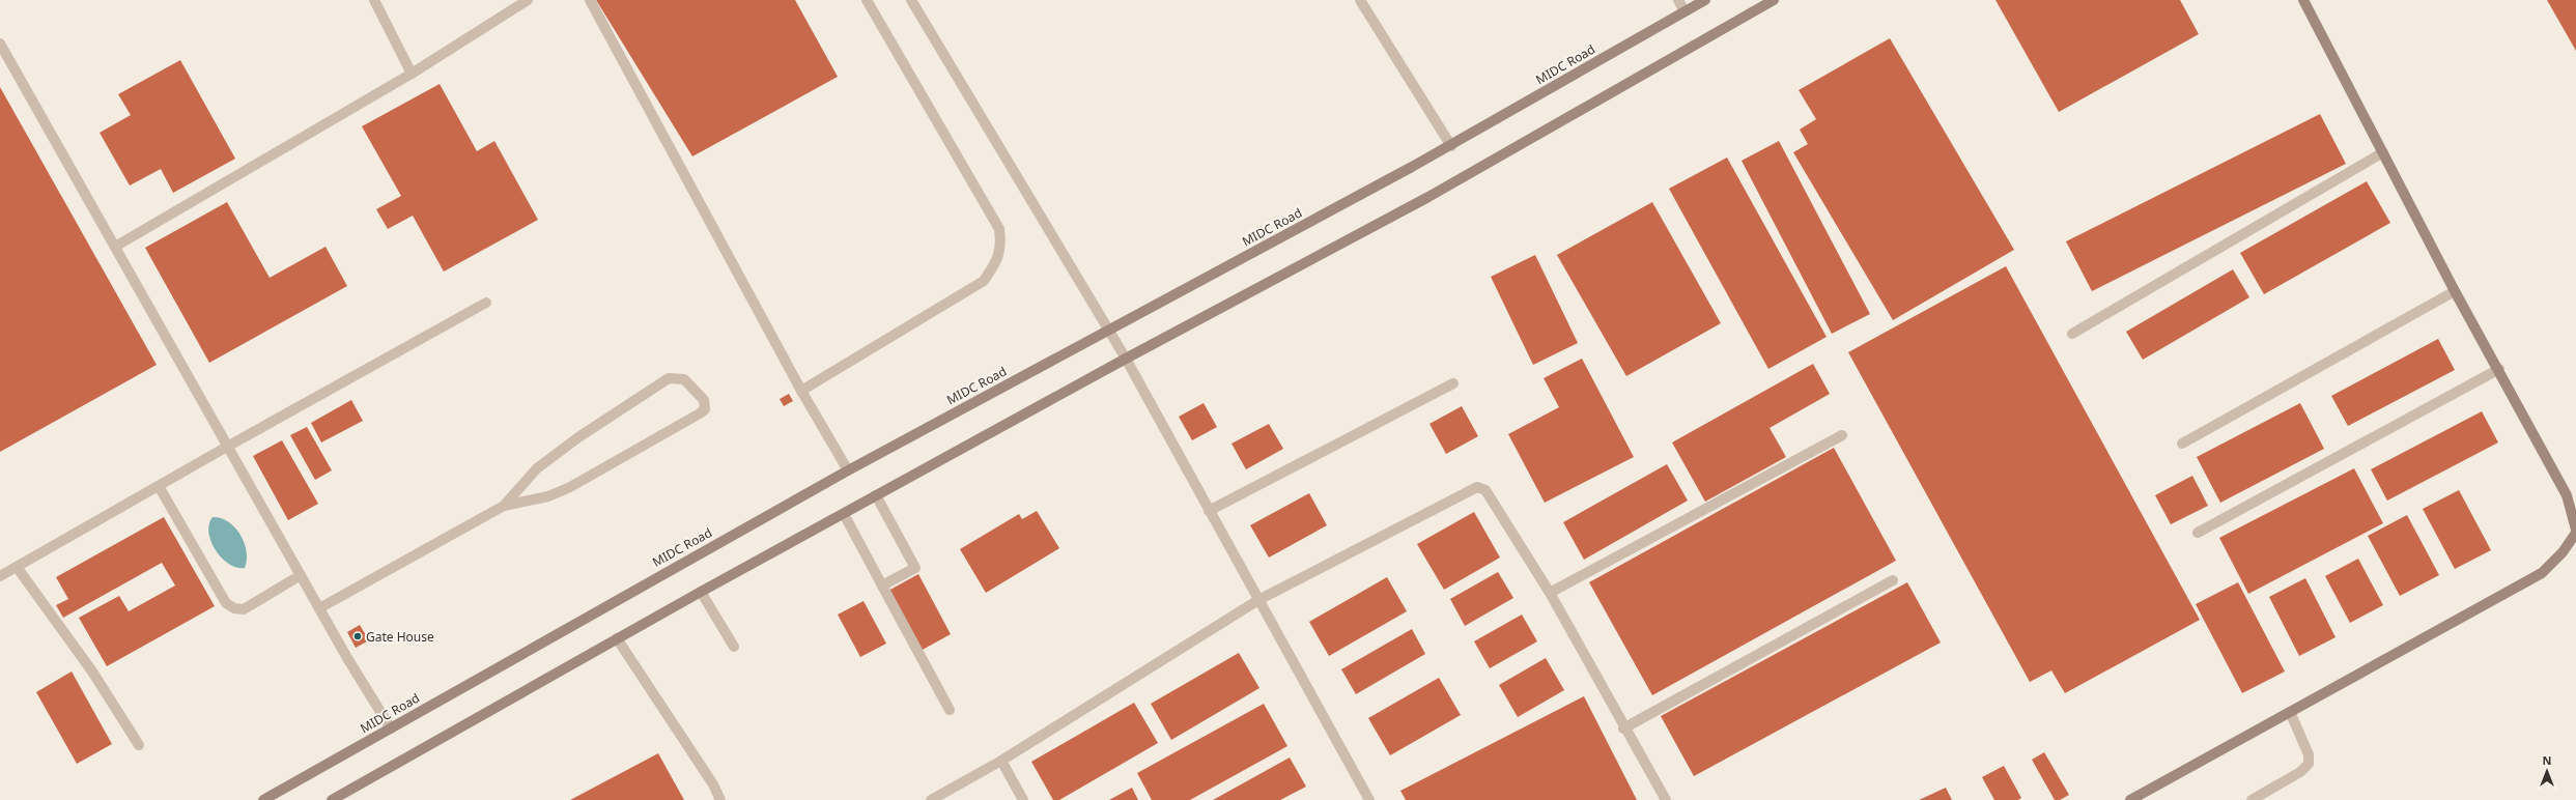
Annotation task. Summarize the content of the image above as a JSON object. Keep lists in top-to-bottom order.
{
  "streets": {
    "main road": ["MIDC Road"]
  },
  "places": ["Gate House"],
  "north": "top"
}
